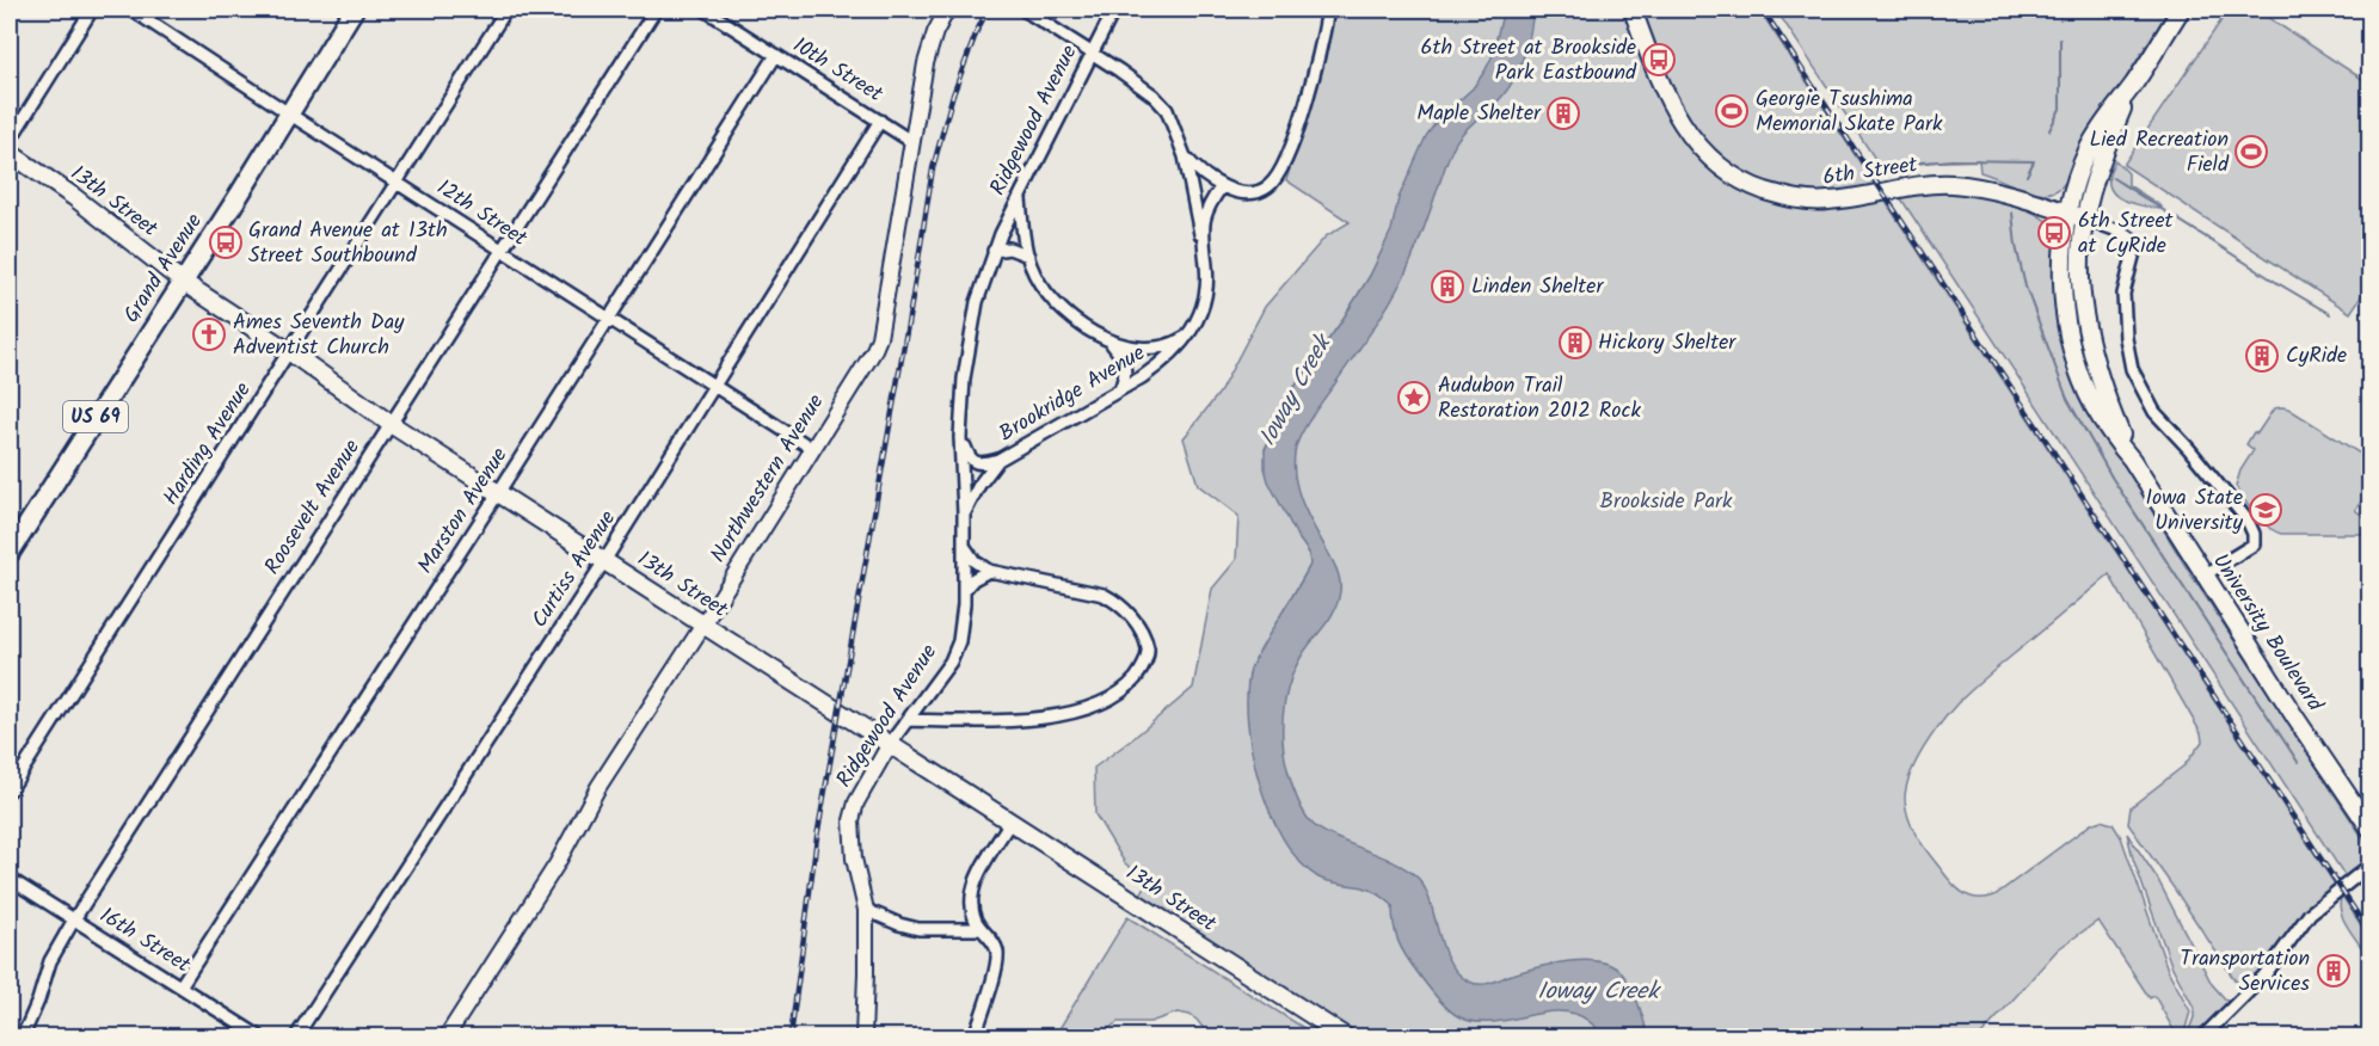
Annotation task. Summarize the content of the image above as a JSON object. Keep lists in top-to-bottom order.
{
  "streets": {
    "main road": [
      "6th Street",
      "13th Street",
      "Grand Avenue",
      "US 69",
      "University Boulevard"
    ],
    "street": [
      "10th Street",
      "Ridgewood Avenue",
      "12th Street",
      "Brookridge Avenue",
      "Harding Avenue",
      "Northwestern Avenue",
      "Roosevelt Avenue",
      "Marston Avenue",
      "Curtiss Avenue",
      "16th Street"
    ]
  },
  "crossings": [
    ["10th Street", "Northwestern Avenue"],
    ["10th Street", "Marston Avenue"],
    ["10th Street", "Curtiss Avenue"],
    ["Ridgewood Avenue", "13th Street"],
    ["Ridgewood Avenue", "Brookridge Avenue"],
    ["6th Street", "University Boulevard"],
    ["13th Street", "Grand Avenue"],
    ["13th Street", "Harding Avenue"],
    ["13th Street", "Northwestern Avenue"],
    ["13th Street", "Roosevelt Avenue"],
    ["13th Street", "Marston Avenue"],
    ["13th Street", "Curtiss Avenue"],
    ["12th Street", "Grand Avenue"],
    ["12th Street", "Harding Avenue"],
    ["12th Street", "Northwestern Avenue"],
    ["12th Street", "Roosevelt Avenue"],
    ["12th Street", "Marston Avenue"],
    ["12th Street", "Curtiss Avenue"],
    ["Roosevelt Avenue", "16th Street"],
    ["Marston Avenue", "16th Street"]
  ],
  "water": ["Ioway Creek"],
  "parks": ["Brookside Park"],
  "places": {
    "bus stop": ["6th Street at Brookside Park Eastbound", "6th Street at CyRide", "Grand Avenue at 13th Street Southbound"],
    "sports": ["Georgie Tsushima Memorial Skate Park", "Lied Recreation Field"],
    "building": [
      "Maple Shelter",
      "Linden Shelter",
      "Hickory Shelter",
      "CyRide",
      "Transportation Services"
    ],
    "church": ["Ames Seventh Day Adventist Church"],
    "place": ["Audubon Trail Restoration 2012 Rock"],
    "school or university": ["Iowa State University"]
  }
}
